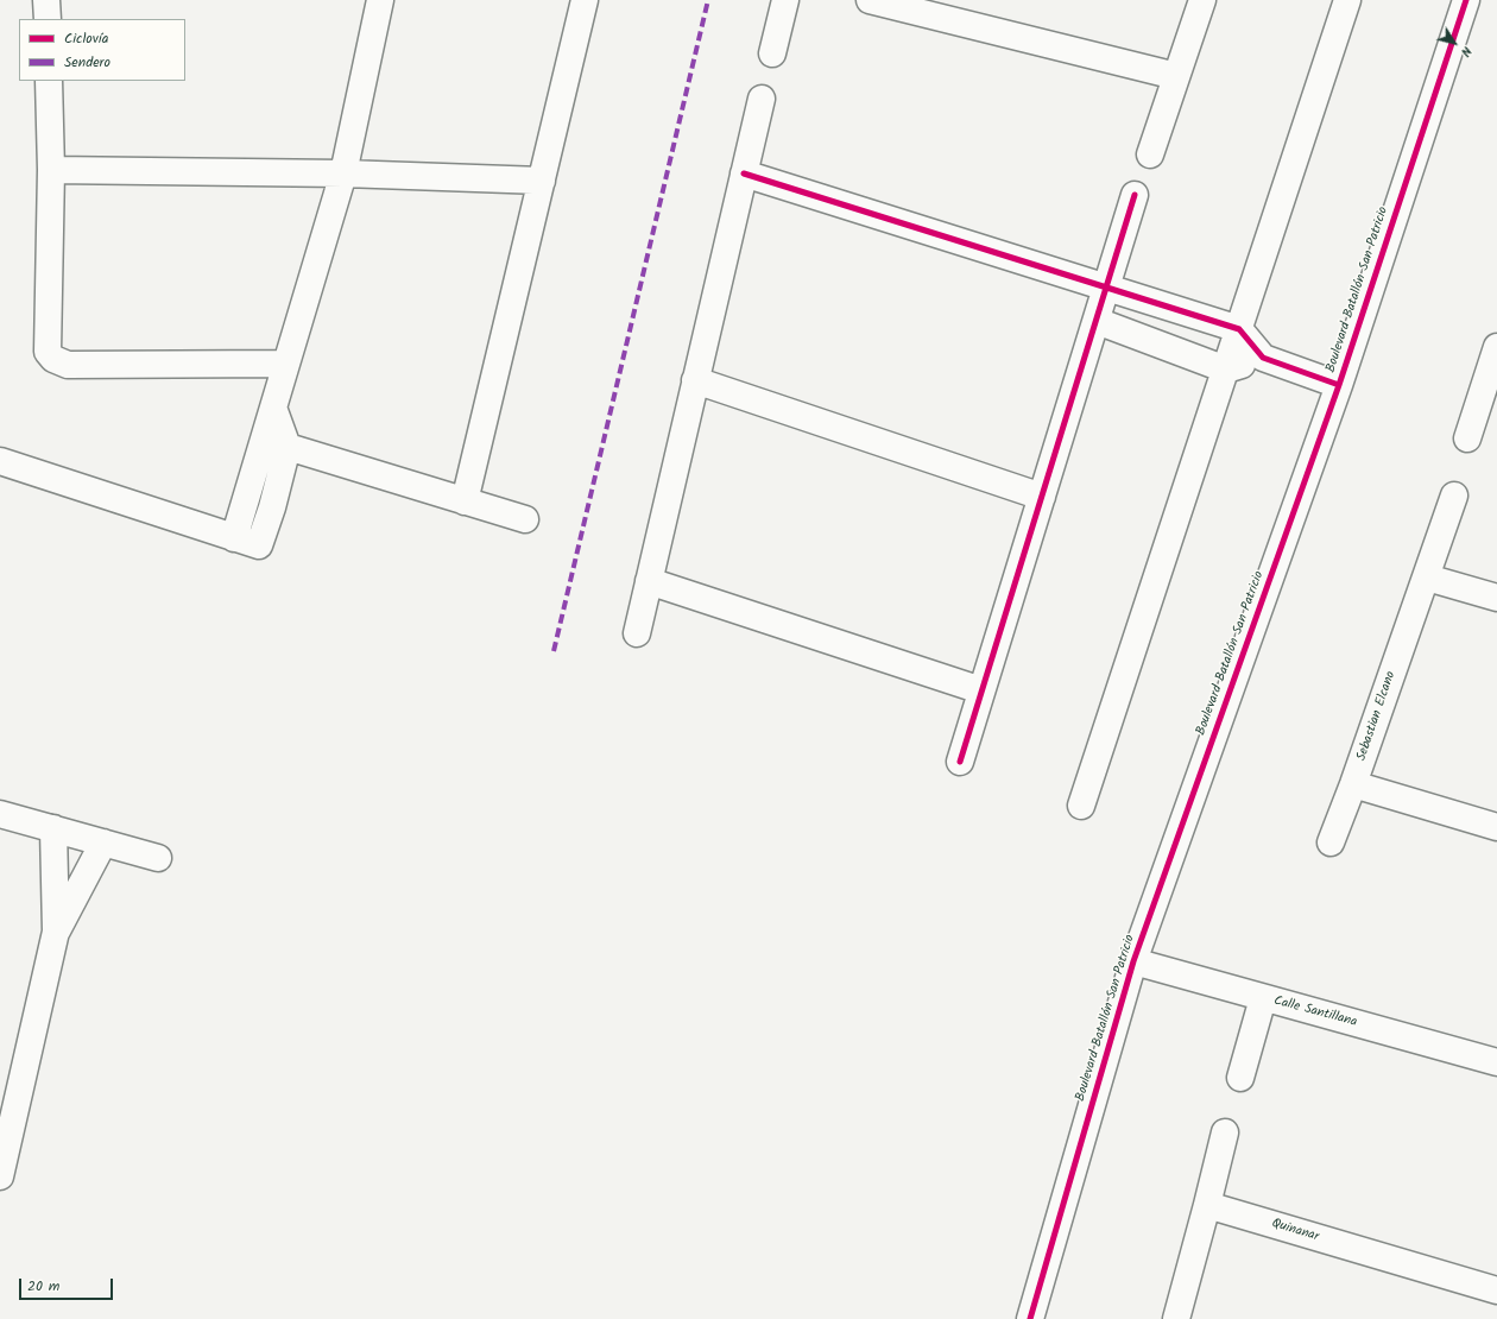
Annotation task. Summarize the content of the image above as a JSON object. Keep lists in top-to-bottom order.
{
  "streets": {
    "street": [
      "Boulevard Batallón San Patricio",
      "Sebastian Elcano",
      "Calle Santillana",
      "Quinanar"
    ]
  },
  "crossings": [
    ["Boulevard Batallón San Patricio", "Calle Santillana"]
  ],
  "legend": ["Ciclovía", "Sendero"],
  "scale_bar": "20 m",
  "north": "bottom right"
}
